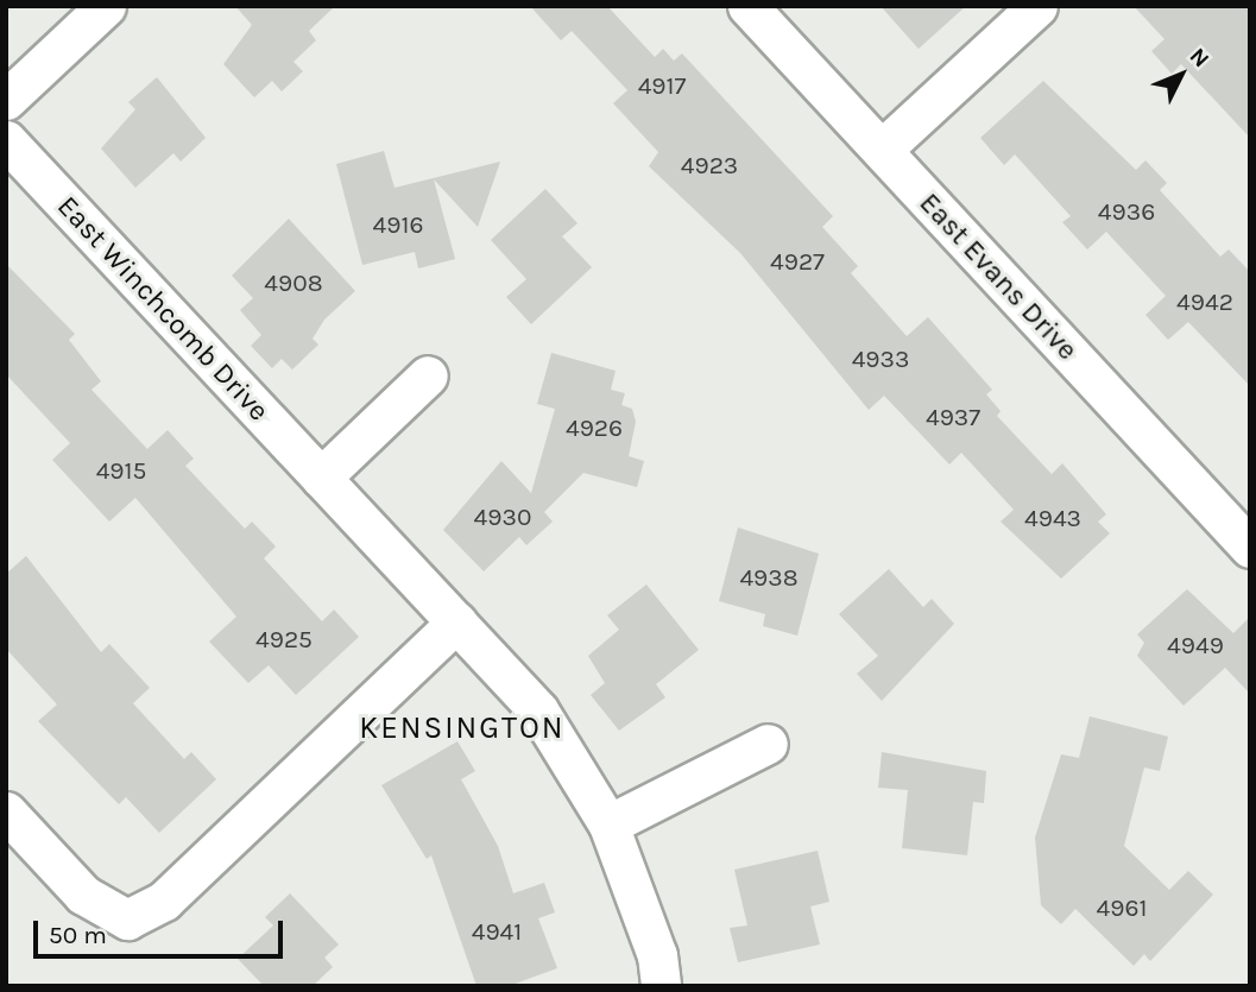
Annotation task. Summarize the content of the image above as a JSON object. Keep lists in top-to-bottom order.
{
  "streets": {
    "street": ["East Evans Drive", "East Winchcomb Drive"]
  },
  "districts": ["KENSINGTON"],
  "house_numbers": [
    "4917",
    "4923",
    "4936",
    "4916",
    "4927",
    "4908",
    "4942",
    "4933",
    "4937",
    "4926",
    "4915",
    "4930",
    "4943",
    "4938",
    "4925",
    "4949",
    "4961",
    "4941"
  ],
  "scale_bar": "50 m",
  "north": "top right"
}
